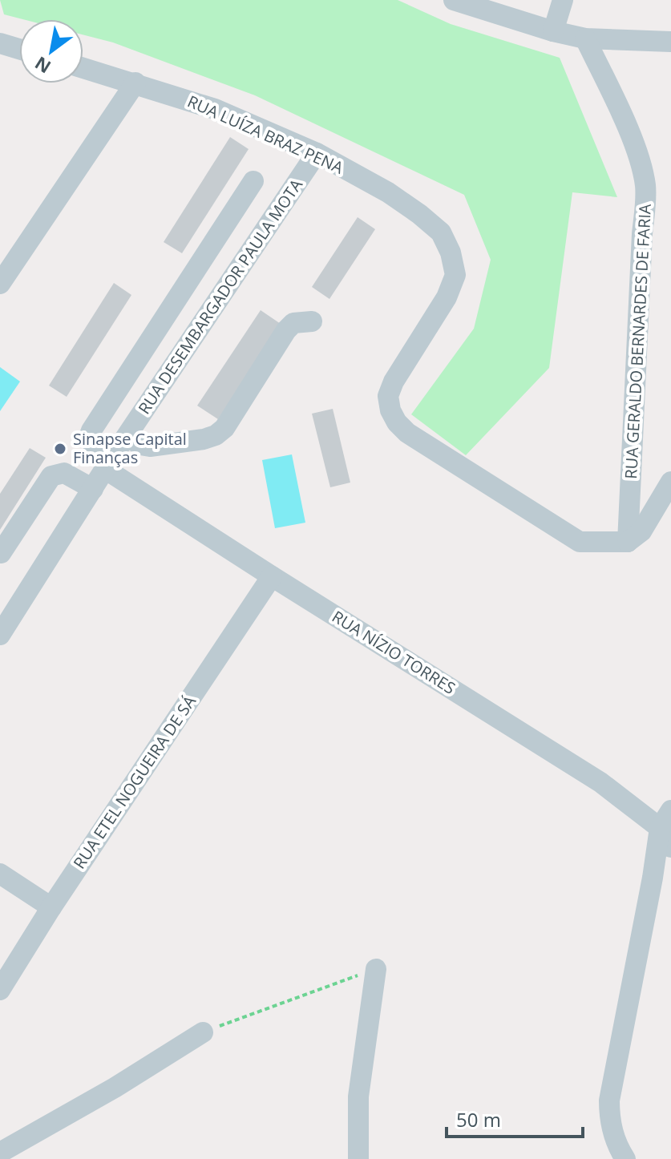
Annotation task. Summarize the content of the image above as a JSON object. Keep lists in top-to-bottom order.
{
  "streets": {
    "street": [
      "RUA LUÍZA BRAZ PENA",
      "RUA DESEMBARGADOR PAULA MOTA",
      "RUA GERALDO BERNARDES DE FARIA",
      "RUA NÍZIO TORRES",
      "RUA ETEL NOGUEIRA DE SÁ"
    ]
  },
  "crossings": [
    ["RUA LUÍZA BRAZ PENA", "RUA DESEMBARGADOR PAULA MOTA"],
    ["RUA LUÍZA BRAZ PENA", "RUA GERALDO BERNARDES DE FARIA"],
    ["RUA DESEMBARGADOR PAULA MOTA", "RUA NÍZIO TORRES"],
    ["RUA NÍZIO TORRES", "RUA ETEL NOGUEIRA DE SÁ"]
  ],
  "places": ["Sinapse Capital Finanças"],
  "scale_bar": "50 m",
  "north": "bottom left"
}
